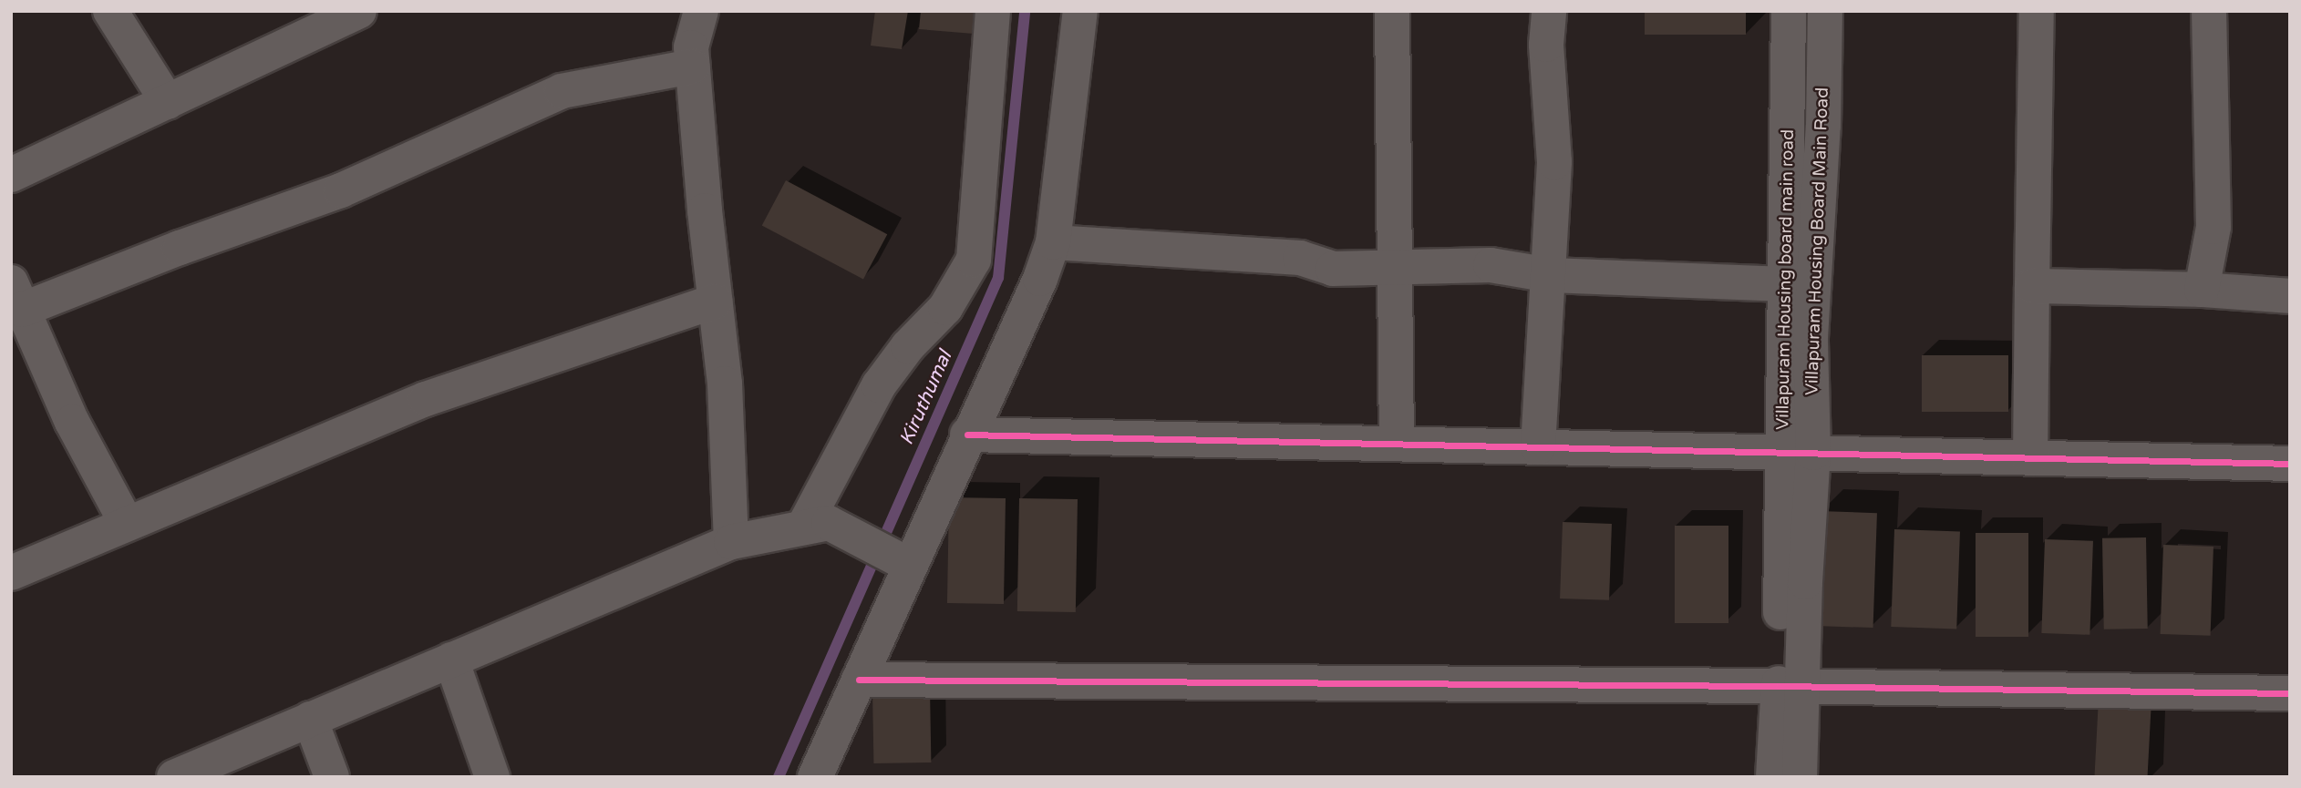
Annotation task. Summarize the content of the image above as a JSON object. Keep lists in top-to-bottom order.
{
  "streets": {
    "street": ["Villapuram Housing Board Main Road", "Villapuram Housing board main road"]
  },
  "crossings": [
    ["Villapuram Housing Board Main Road", "Villapuram Housing board main road"]
  ],
  "water": ["Kiruthumal"]
}
